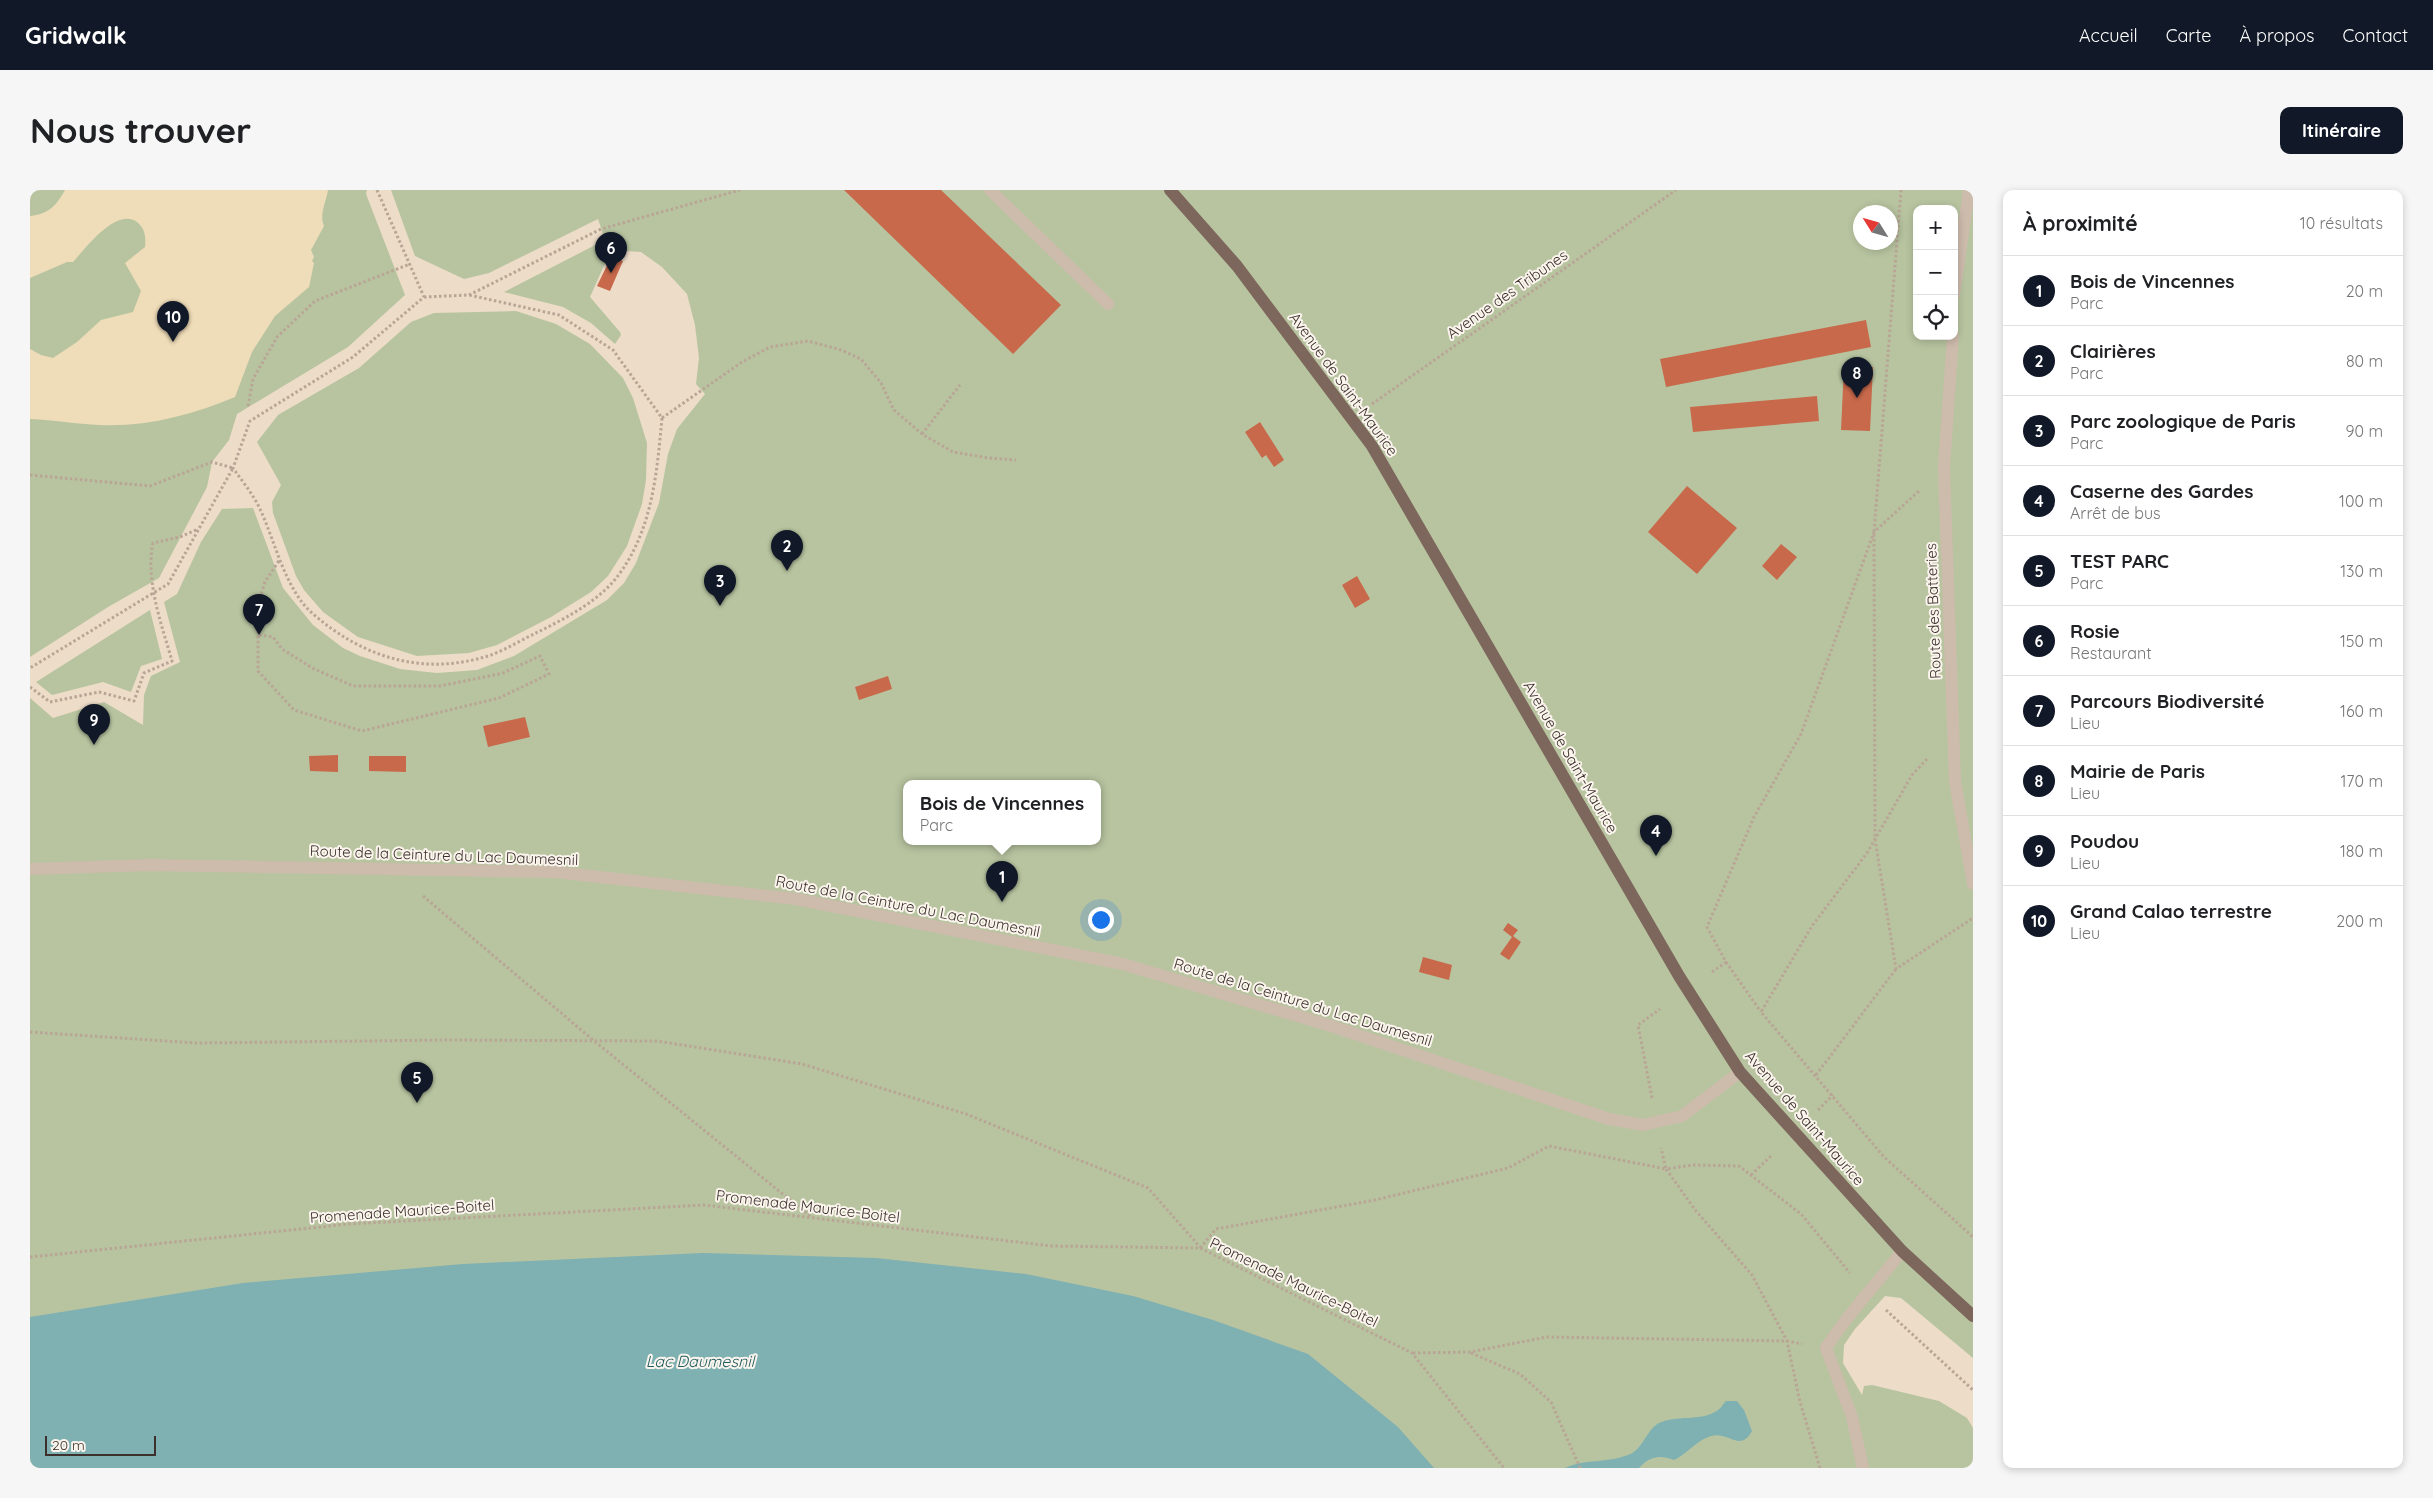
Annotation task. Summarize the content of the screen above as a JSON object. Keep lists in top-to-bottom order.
{
  "streets": {
    "main road": ["Avenue de Saint-Maurice"],
    "street": ["Route des Batteries", "Route de la Ceinture du Lac Daumesnil"],
    "path": ["Avenue des Tribunes", "Promenade Maurice-Boitel"]
  },
  "crossings": [
    ["Avenue des Tribunes", "Avenue de Saint-Maurice"],
    ["Avenue de Saint-Maurice", "Route de la Ceinture du Lac Daumesnil"]
  ],
  "water": ["Lac Daumesnil"],
  "scale_bar": "20 m",
  "north": "top left",
  "page": {
    "header": "Gridwalk",
    "nav": [
      "Accueil",
      "Carte",
      "À propos",
      "Contact"
    ],
    "buttons": "Itinéraire",
    "title": "Nous trouver",
    "heading": ["À proximité", "10 résultats"],
    "map_buttons": ["+", "−"],
    "pins": [
      "6",
      "10",
      "8",
      "2",
      "3",
      "7",
      "9",
      "4",
      "1",
      "5"
    ],
    "list": [
      {
        "mark": "1",
        "name": "Bois de Vincennes",
        "note": "Parc",
        "value": "20 m"
      },
      {
        "mark": "2",
        "name": "Clairières",
        "note": "Parc",
        "value": "80 m"
      },
      {
        "mark": "3",
        "name": "Parc zoologique de Paris",
        "note": "Parc",
        "value": "90 m"
      },
      {
        "mark": "4",
        "name": "Caserne des Gardes",
        "note": "Arrêt de bus",
        "value": "100 m"
      },
      {
        "mark": "5",
        "name": "TEST PARC",
        "note": "Parc",
        "value": "130 m"
      },
      {
        "mark": "6",
        "name": "Rosie",
        "note": "Restaurant",
        "value": "150 m"
      },
      {
        "mark": "7",
        "name": "Parcours Biodiversité",
        "note": "Lieu",
        "value": "160 m"
      },
      {
        "mark": "8",
        "name": "Mairie de Paris",
        "note": "Lieu",
        "value": "170 m"
      },
      {
        "mark": "9",
        "name": "Poudou",
        "note": "Lieu",
        "value": "180 m"
      },
      {
        "mark": "10",
        "name": "Grand Calao terrestre",
        "note": "Lieu",
        "value": "200 m"
      }
    ],
    "popup": ["Bois de Vincennes", "Parc"],
    "scale": "20 m"
  }
}
